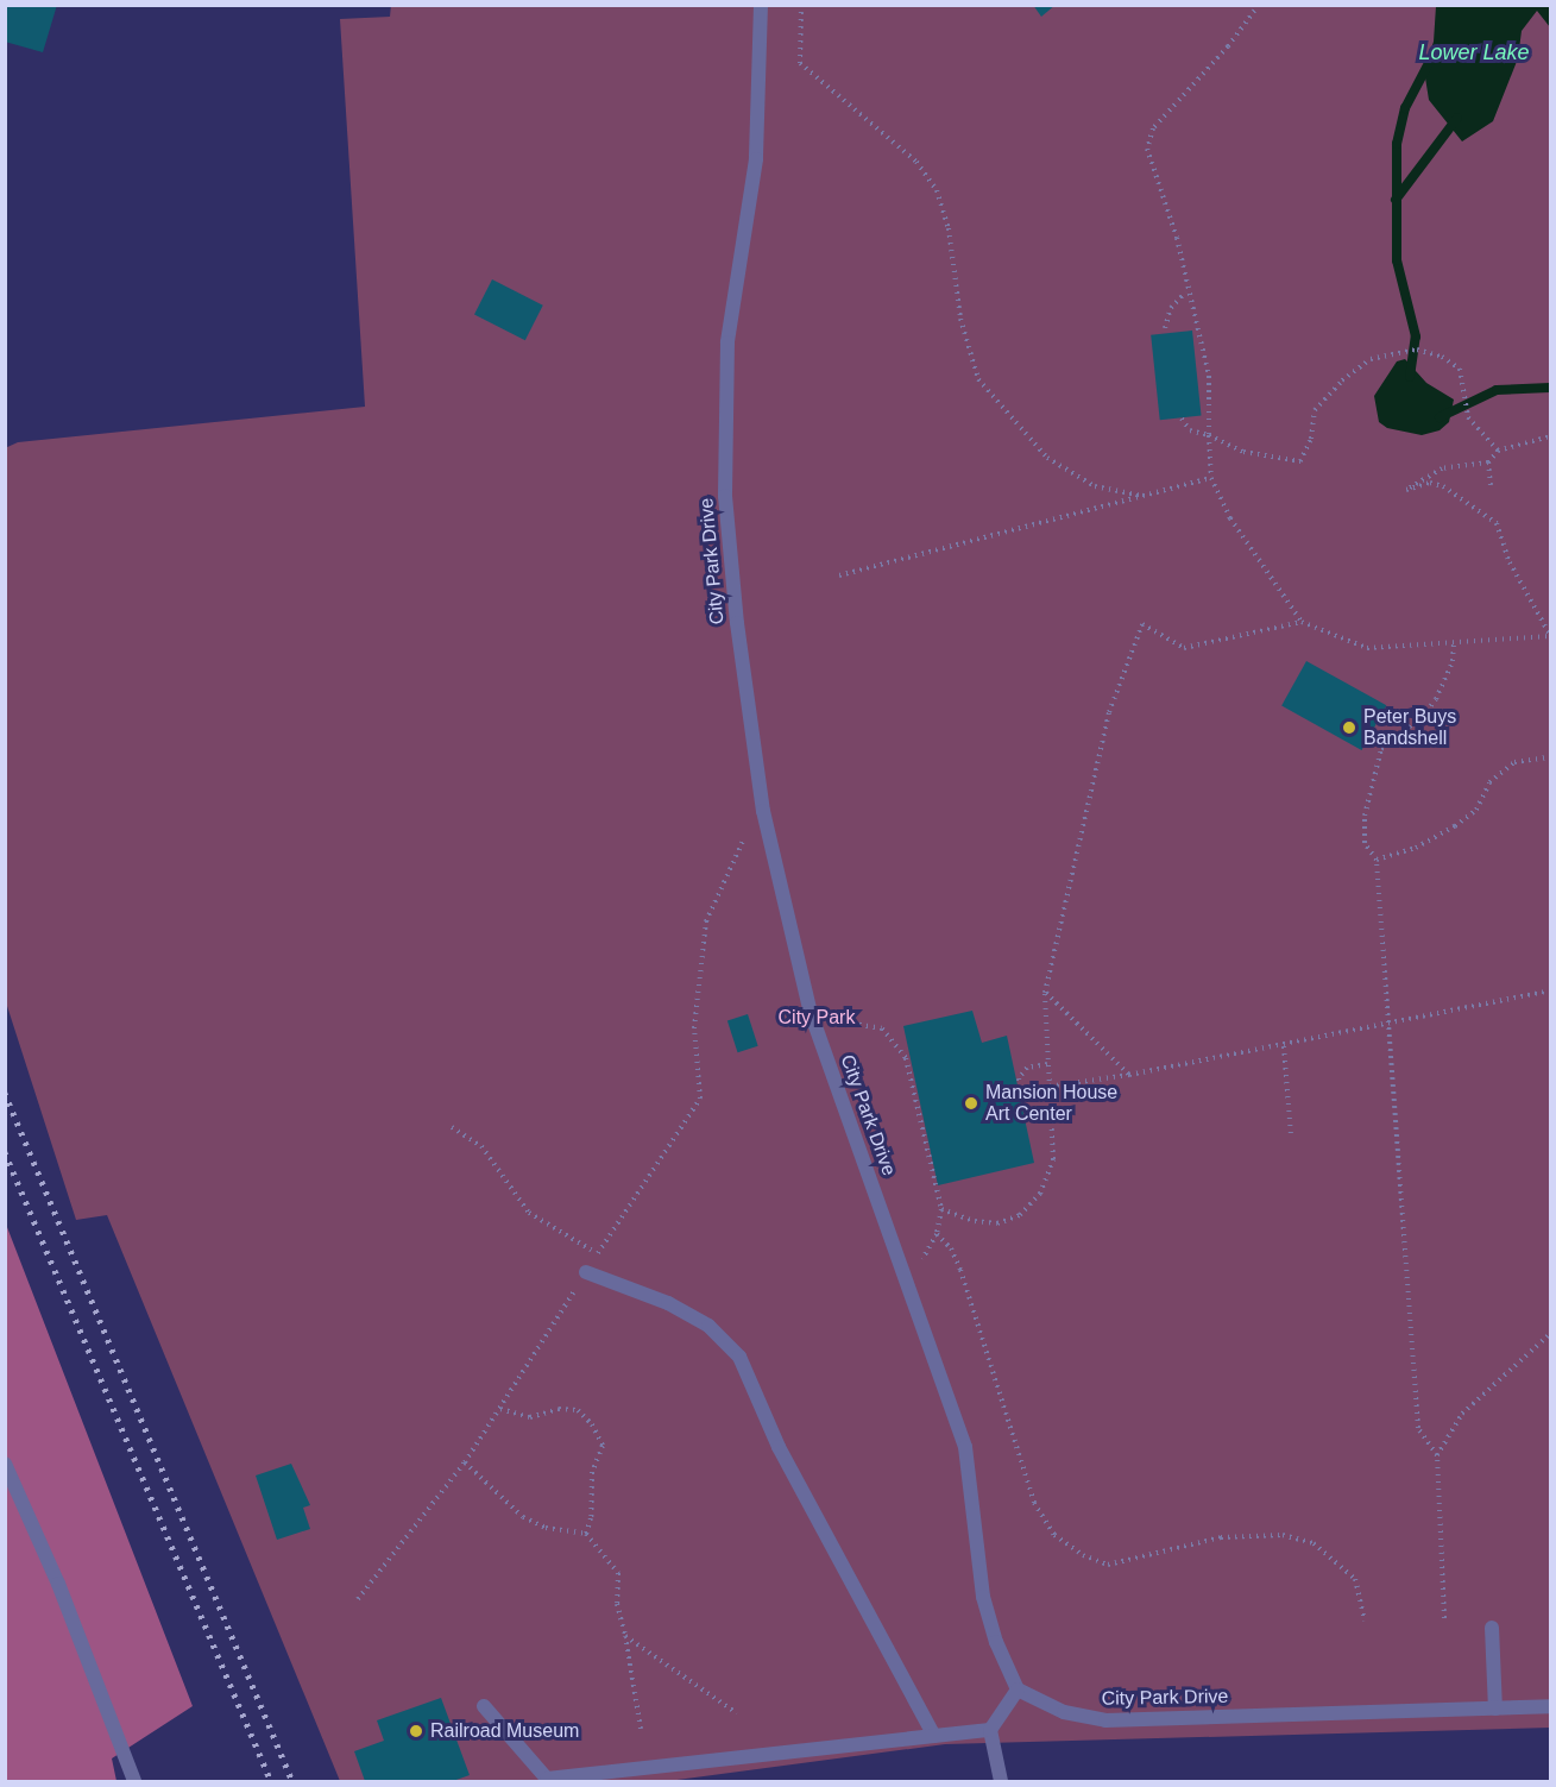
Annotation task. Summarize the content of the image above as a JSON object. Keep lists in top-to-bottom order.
{
  "streets": {
    "street": ["City Park Drive"]
  },
  "water": ["Lower Lake"],
  "parks": ["City Park"],
  "places": ["Peter Buys Bandshell", "Mansion House Art Center", "Railroad Museum"]
}
